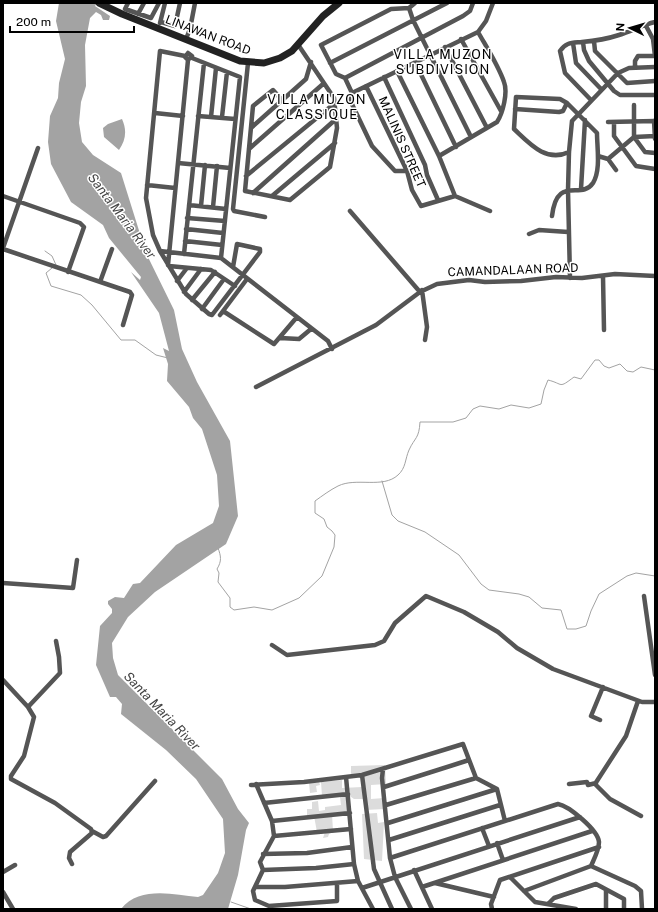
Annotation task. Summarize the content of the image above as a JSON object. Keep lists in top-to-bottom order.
{
  "streets": {
    "street": ["LINAWAN ROAD", "MALINIS STREET", "CAMANDALAAN ROAD"]
  },
  "districts": ["VILLA MUZON SUBDIVISION", "VILLA MUZON CLASSIQUE"],
  "water": ["Santa Maria River"],
  "scale_bar": "200 m",
  "north": "left"
}
